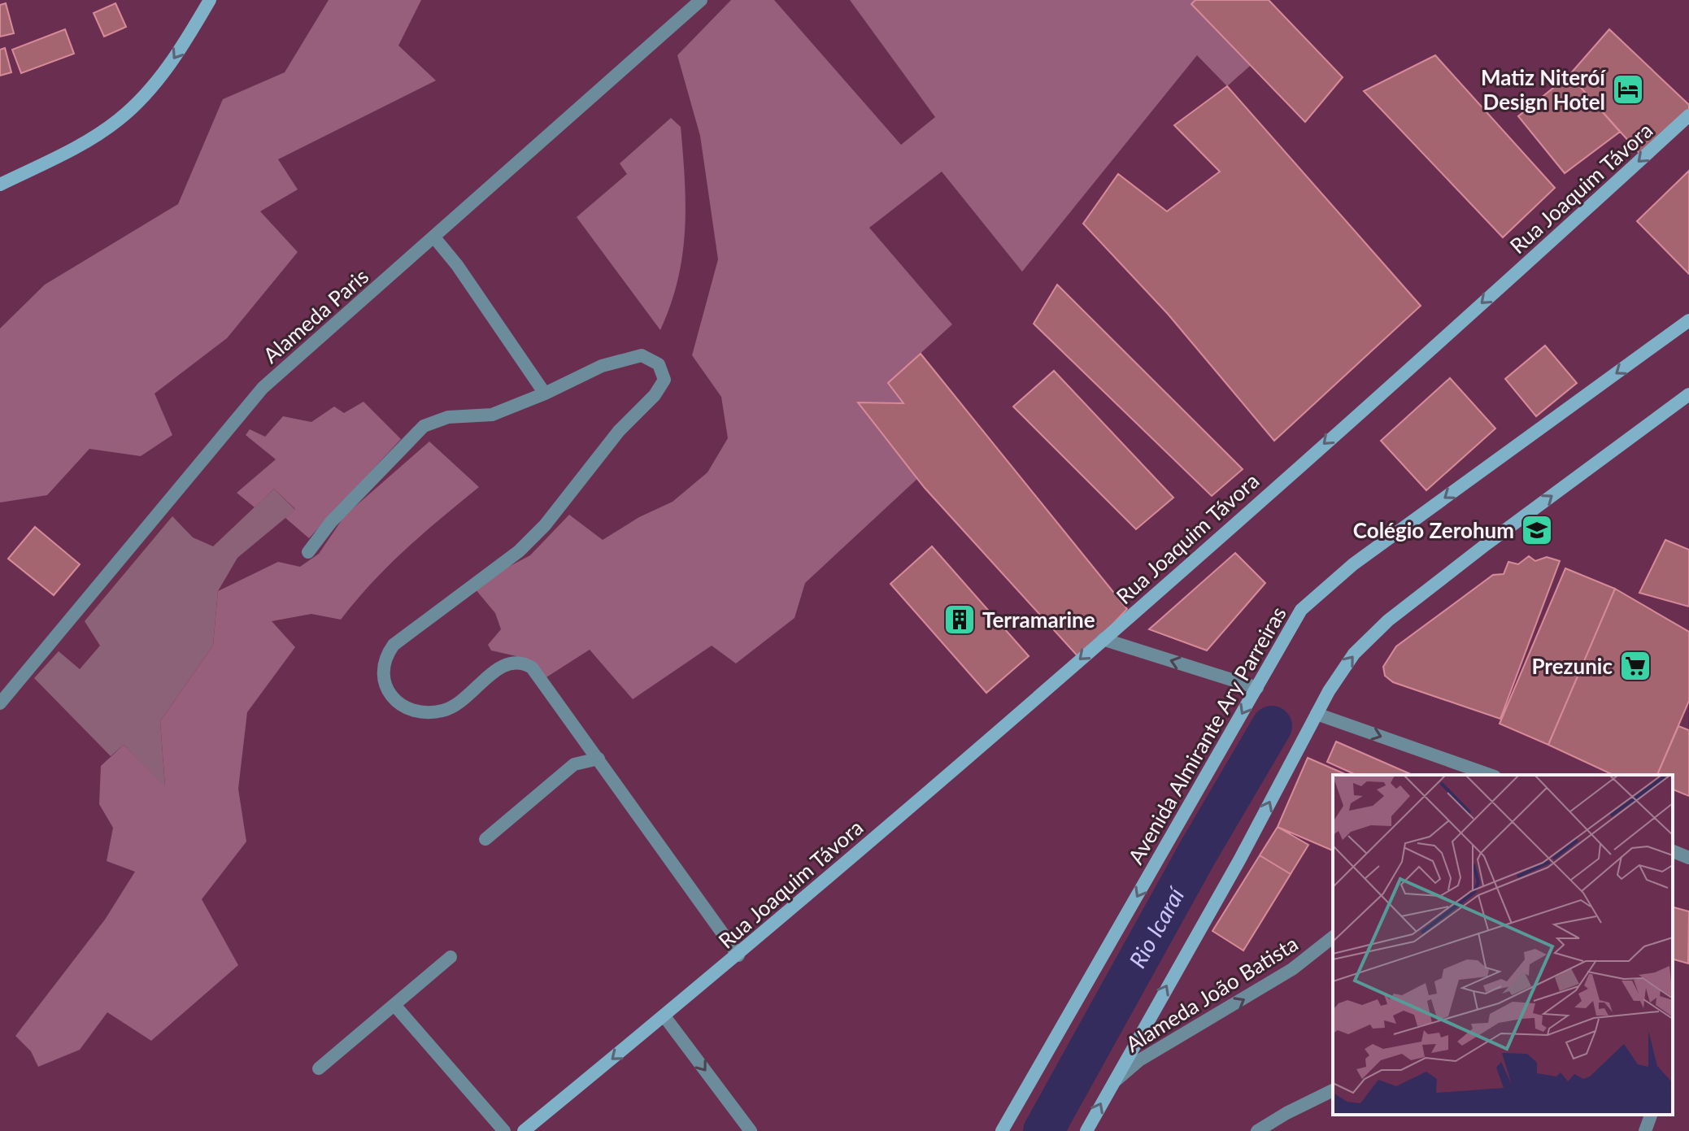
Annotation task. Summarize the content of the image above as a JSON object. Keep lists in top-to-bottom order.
{
  "streets": {
    "main road": ["Rua Joaquim Távora", "Avenida Almirante Ary Parreiras"],
    "street": ["Alameda Paris", "Alameda João Batista"]
  },
  "one_way": ["Rua Joaquim Távora", "Alameda João Batista"],
  "water": ["Rio Icaraí"],
  "places": {
    "hotel": ["Matiz Niteróí Design Hotel"],
    "school or university": ["Colégio Zerohum"],
    "building": ["Terramarine"],
    "supermarket": ["Prezunic"]
  }
}
